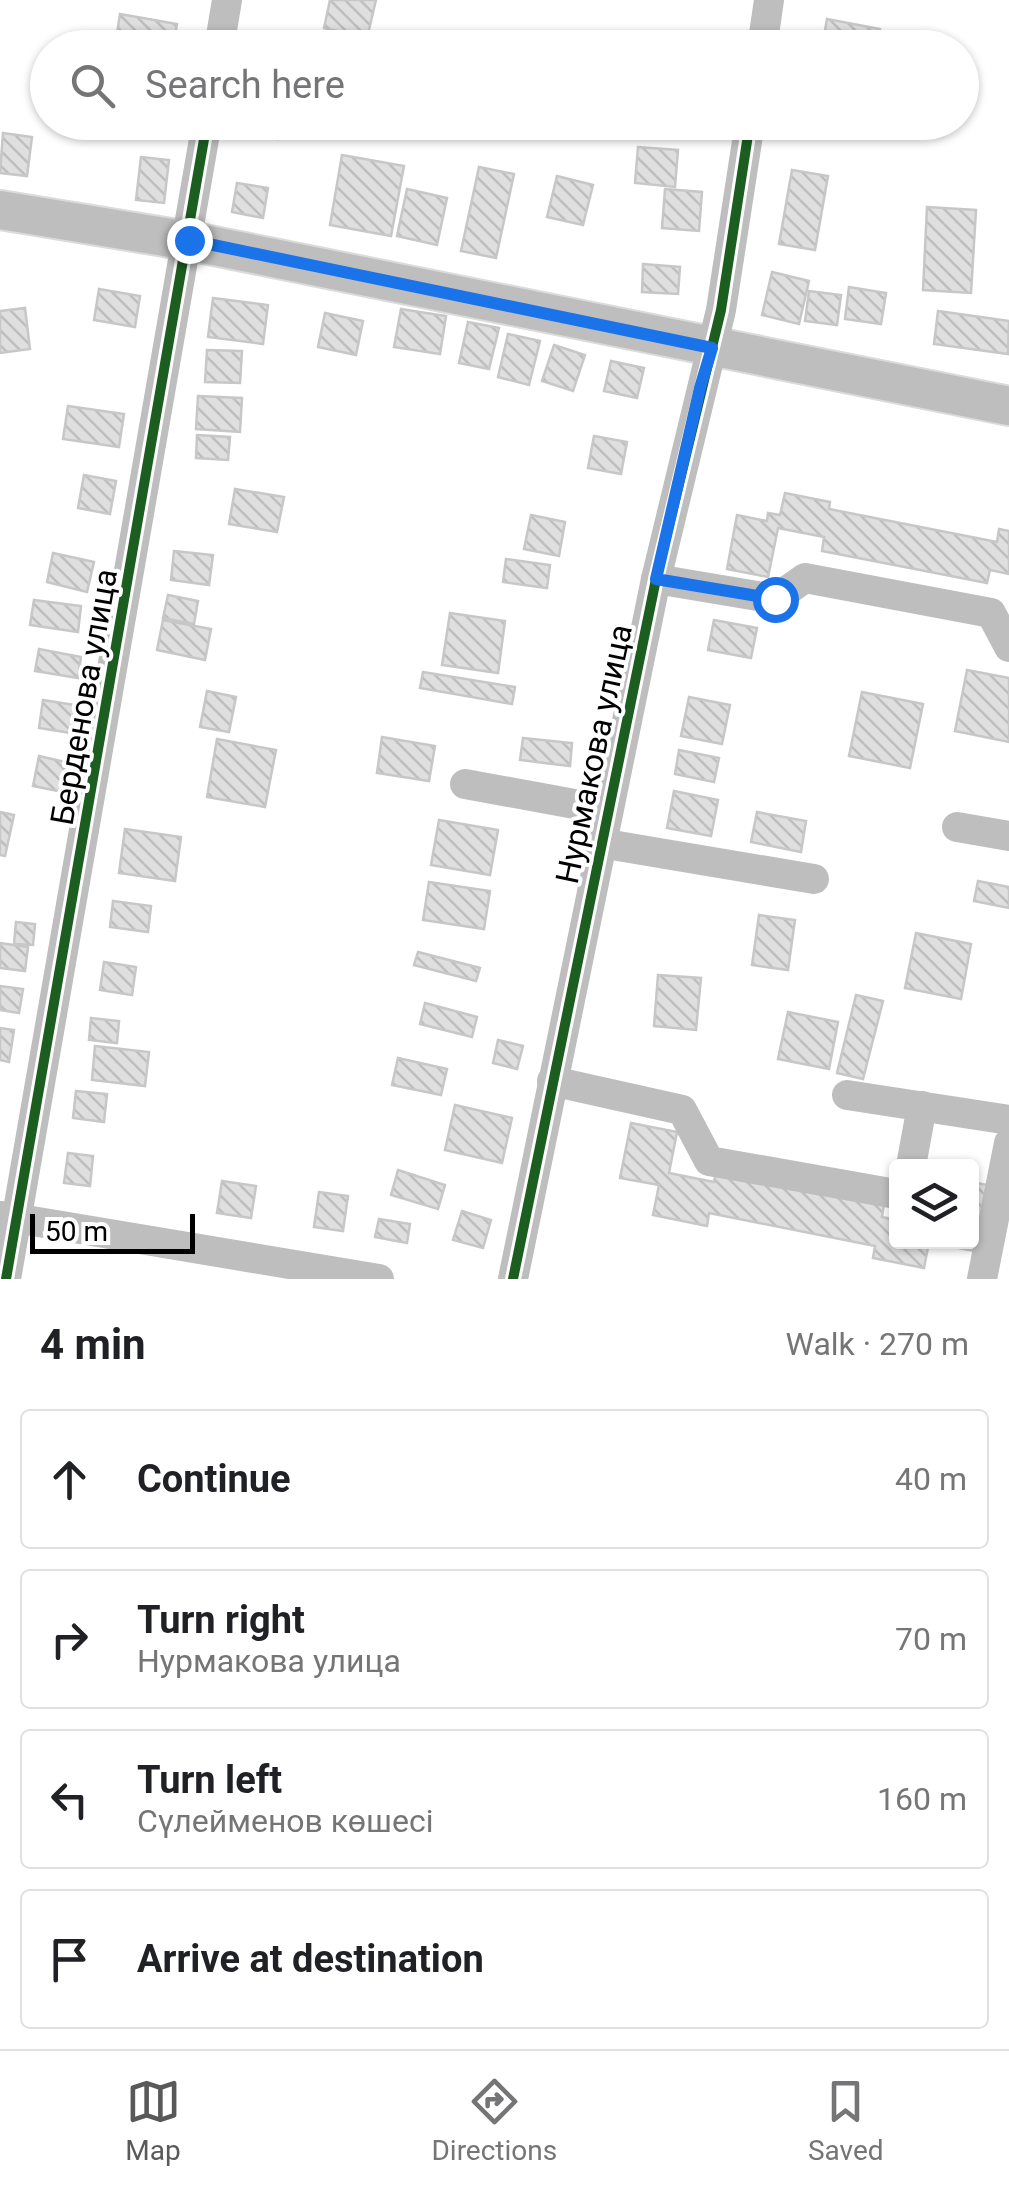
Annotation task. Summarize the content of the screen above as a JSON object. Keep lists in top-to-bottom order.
{
  "streets": {
    "street": ["Берденова улица", "Нурмакова улица"]
  },
  "scale_bar": "50 m",
  "page": {
    "search": "Search here",
    "scale": "50 m",
    "heading": ["4 min", "Walk · 270 m"],
    "list": [
      ["Continue", "40 m"],
      ["Turn right", "Нурмакова улица", "70 m"],
      ["Turn left", "Сүлейменов көшесі", "160 m"],
      "Arrive at destination"
    ],
    "nav": ["Map", "Directions", "Saved"]
  }
}
